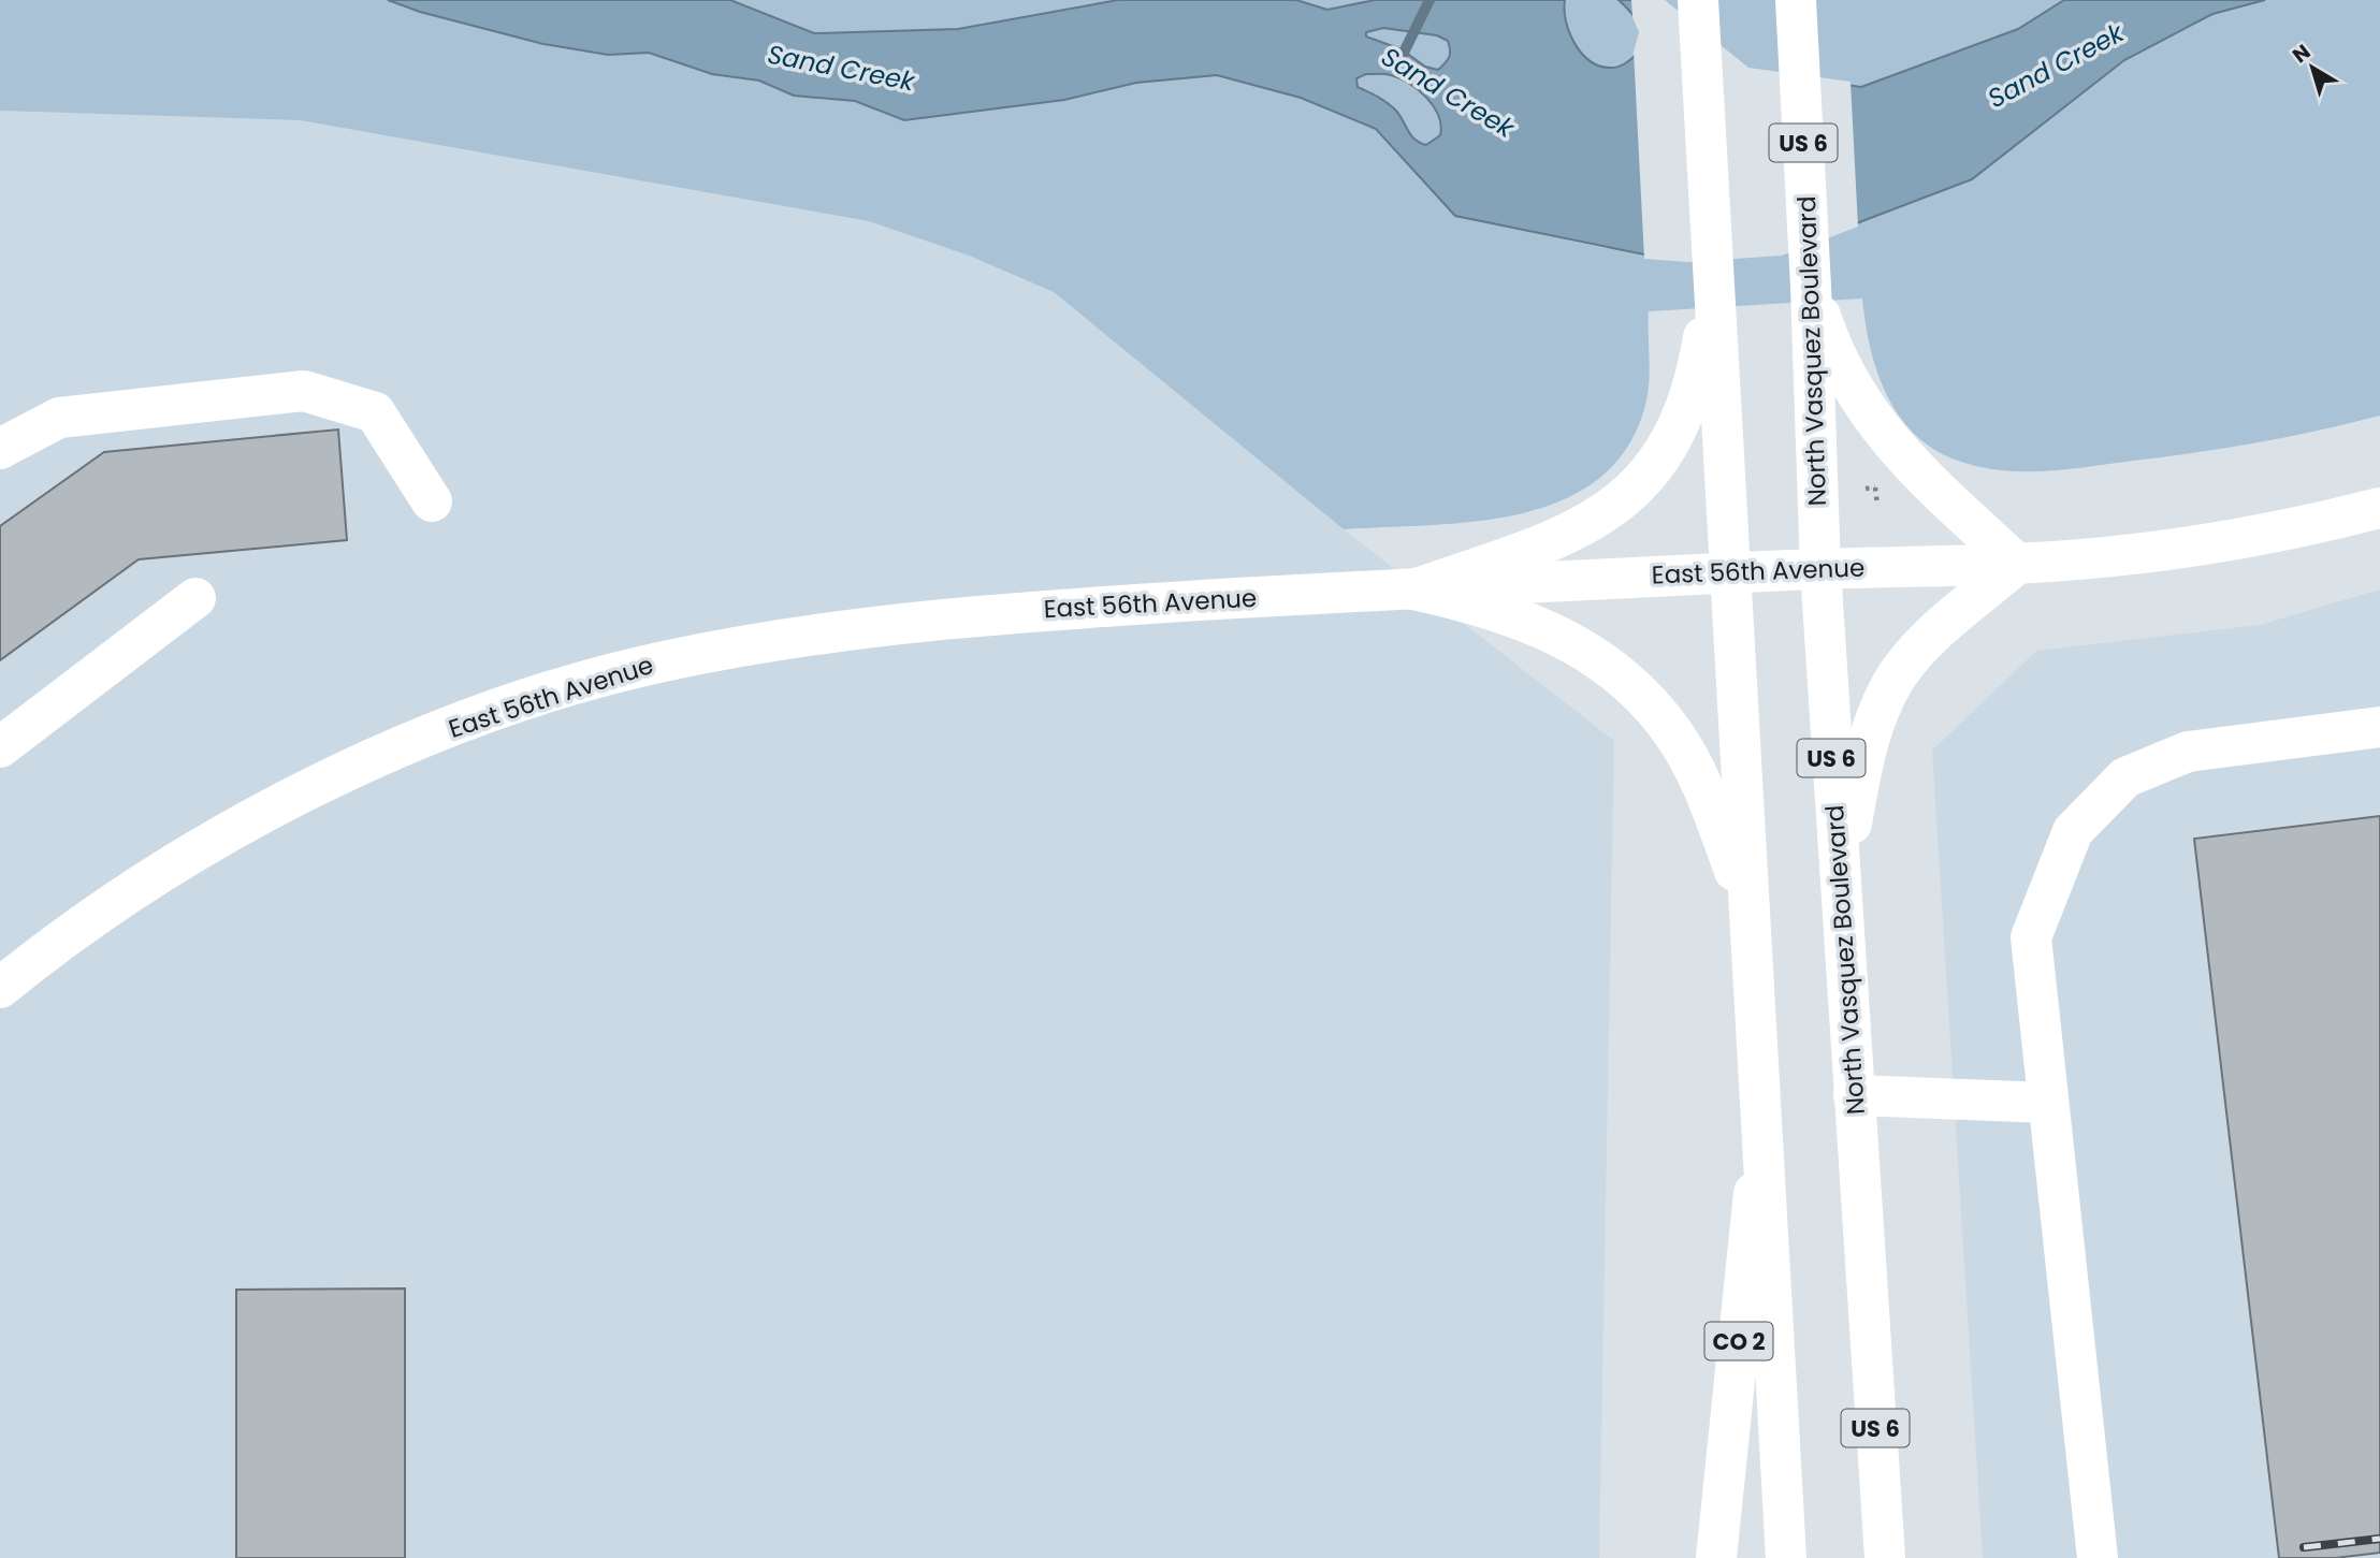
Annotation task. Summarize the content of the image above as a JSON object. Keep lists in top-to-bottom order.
{
  "streets": {
    "main road": [
      "US 6",
      "North Vasquez Boulevard",
      "East 56th Avenue",
      "CO 2"
    ]
  },
  "crossings": [
    ["North Vasquez Boulevard", "East 56th Avenue"]
  ],
  "water": ["Sand Creek"],
  "north": "top left"
}
